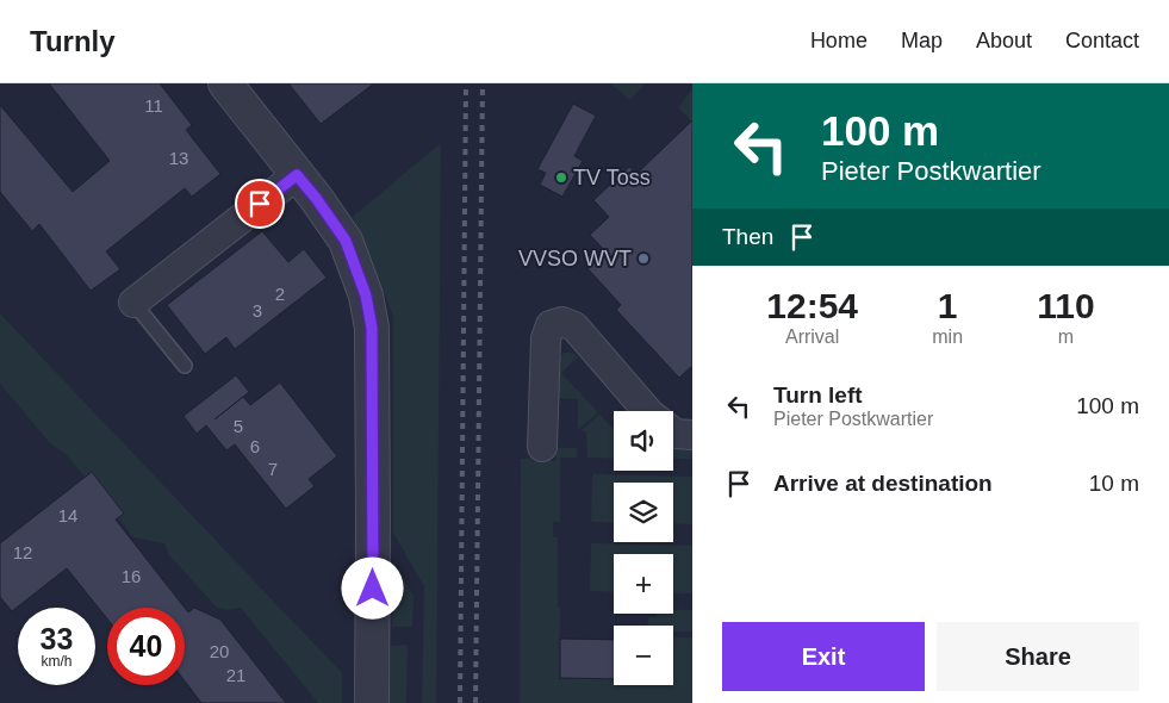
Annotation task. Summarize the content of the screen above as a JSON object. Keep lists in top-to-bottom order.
{
  "places": ["TV Toss", "VVSO WVT"],
  "house_numbers": [
    "11",
    "13",
    "2",
    "3",
    "5",
    "6",
    "7",
    "14",
    "12",
    "16",
    "20",
    "21"
  ],
  "page": {
    "header": "Turnly",
    "nav": [
      "Home",
      "Map",
      "About",
      "Contact"
    ],
    "turn": ["100 m", "Pieter Postkwartier"],
    "then": "Then",
    "eta": [
      "12:54",
      "Arrival",
      "1",
      "min",
      "110",
      "m"
    ],
    "list": [
      {
        "name": "Turn left",
        "note": "Pieter Postkwartier",
        "value": "100 m"
      },
      {
        "name": "Arrive at destination",
        "value": "10 m"
      }
    ],
    "map_buttons": ["+", "−"],
    "speed": "33 km/h",
    "limit": "40",
    "buttons": ["Exit", "Share"]
  }
}
